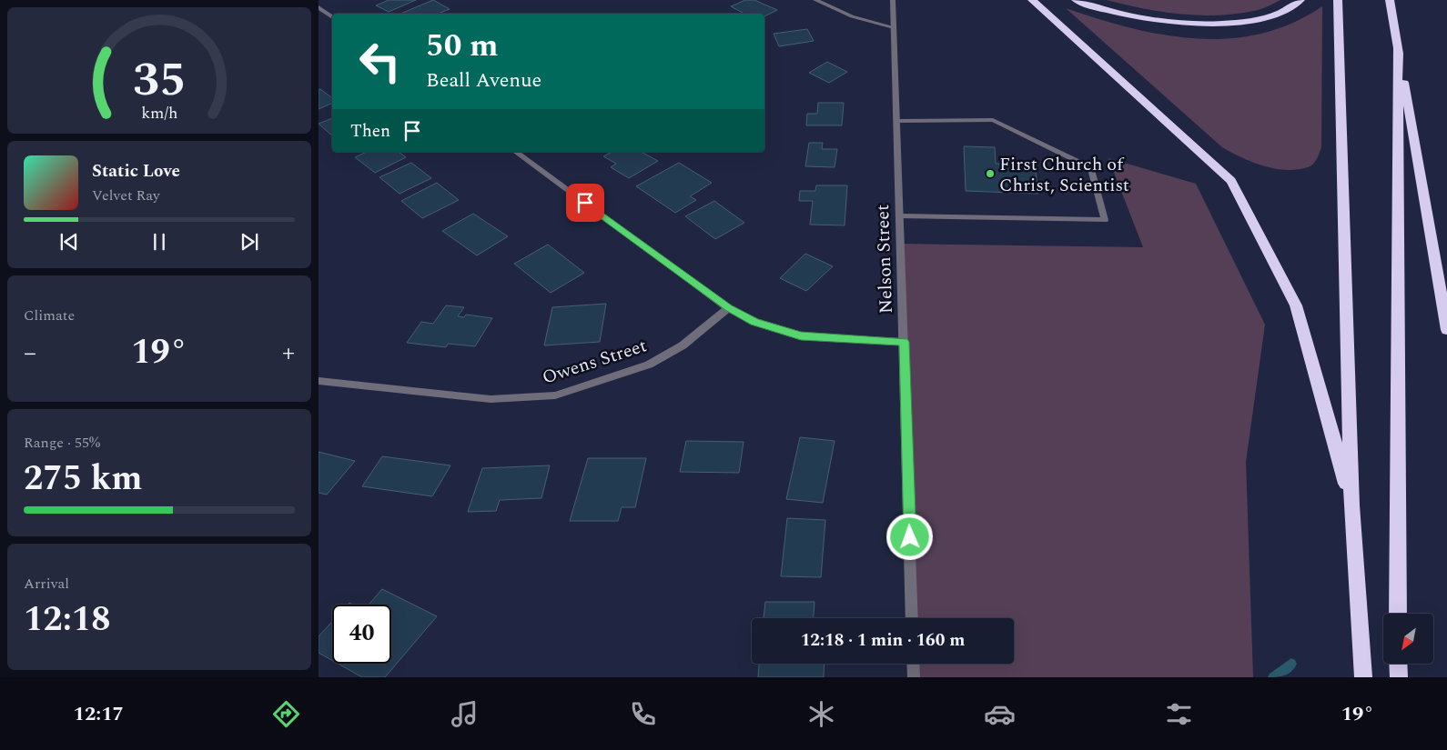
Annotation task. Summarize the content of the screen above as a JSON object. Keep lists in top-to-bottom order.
{
  "streets": {
    "street": ["Nelson Street", "Owens Street"]
  },
  "places": ["First Church of Christ, Scientist"],
  "north": "bottom left",
  "page": {
    "turn": ["50 m", "Beall Avenue"],
    "then": "Then",
    "song": ["Static Love", "Velvet Ray"],
    "tile": [
      "Climate",
      ["Range · 55%", "275 km"],
      ["Arrival", "12:18"]
    ],
    "heat": ["−", "19°", "+"],
    "limit": "40",
    "trip": "12:18 · 1 min · 160 m",
    "tabs": ["12:17", "19°"],
    "gauge": ["35", "km/h"]
  }
}
